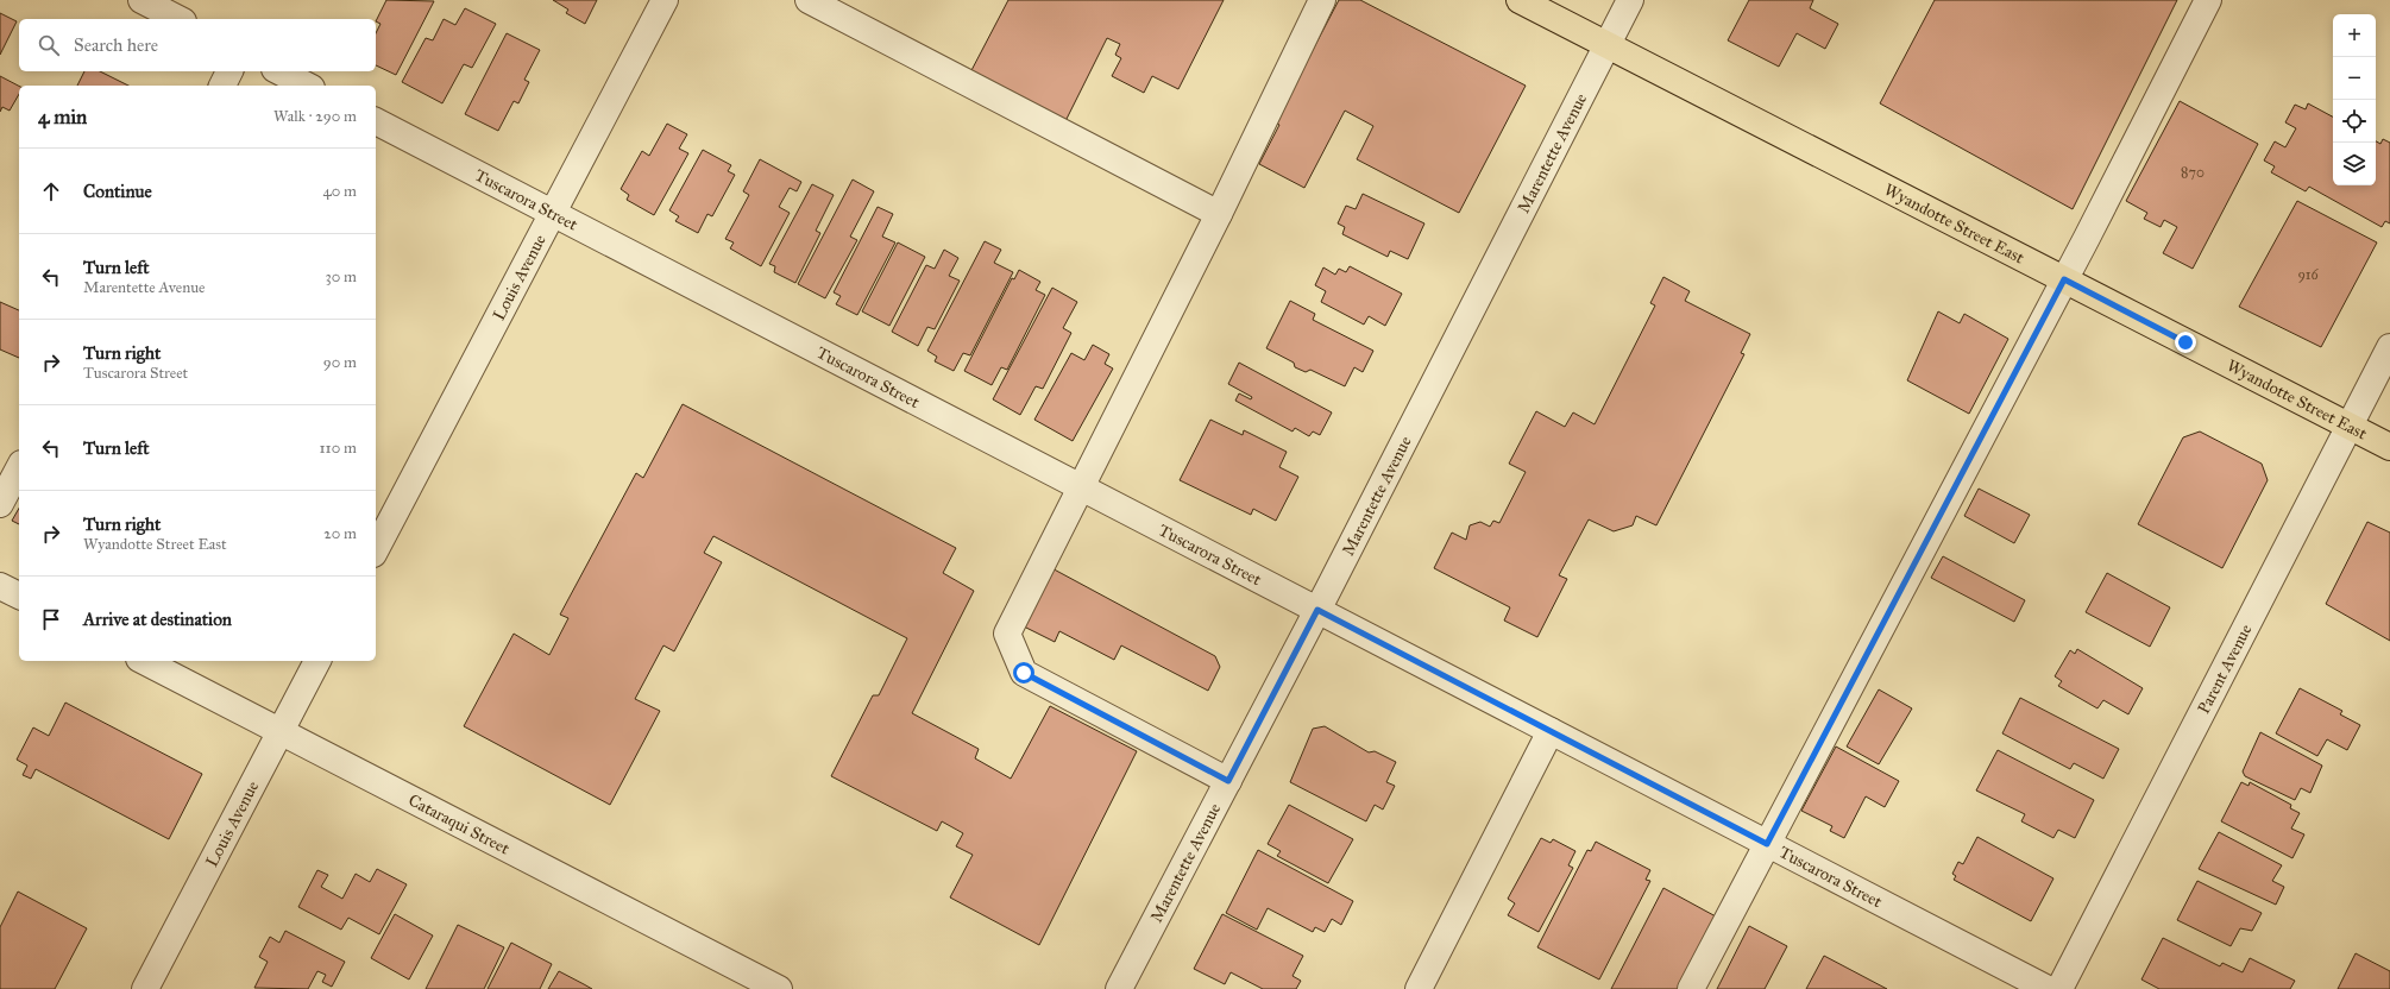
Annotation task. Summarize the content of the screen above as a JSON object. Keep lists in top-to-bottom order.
{
  "streets": {
    "main road": ["Wyandotte Street East"],
    "street": [
      "Marentette Avenue",
      "Tuscarora Street",
      "Louis Avenue",
      "Parent Avenue",
      "Cataraqui Street"
    ]
  },
  "crossings": [
    ["Marentette Avenue", "Tuscarora Street"],
    ["Marentette Avenue", "Wyandotte Street East"],
    ["Tuscarora Street", "Louis Avenue"],
    ["Wyandotte Street East", "Parent Avenue"],
    ["Louis Avenue", "Cataraqui Street"]
  ],
  "house_numbers": ["870", "916"],
  "page": {
    "map_buttons": ["+", "−"],
    "search": "Search here",
    "heading": ["4 min", "Walk · 290 m"],
    "list": [
      ["Continue", "40 m"],
      ["Turn left", "Marentette Avenue", "30 m"],
      ["Turn right", "Tuscarora Street", "90 m"],
      ["Turn left", "110 m"],
      ["Turn right", "Wyandotte Street East", "20 m"],
      "Arrive at destination"
    ]
  }
}
